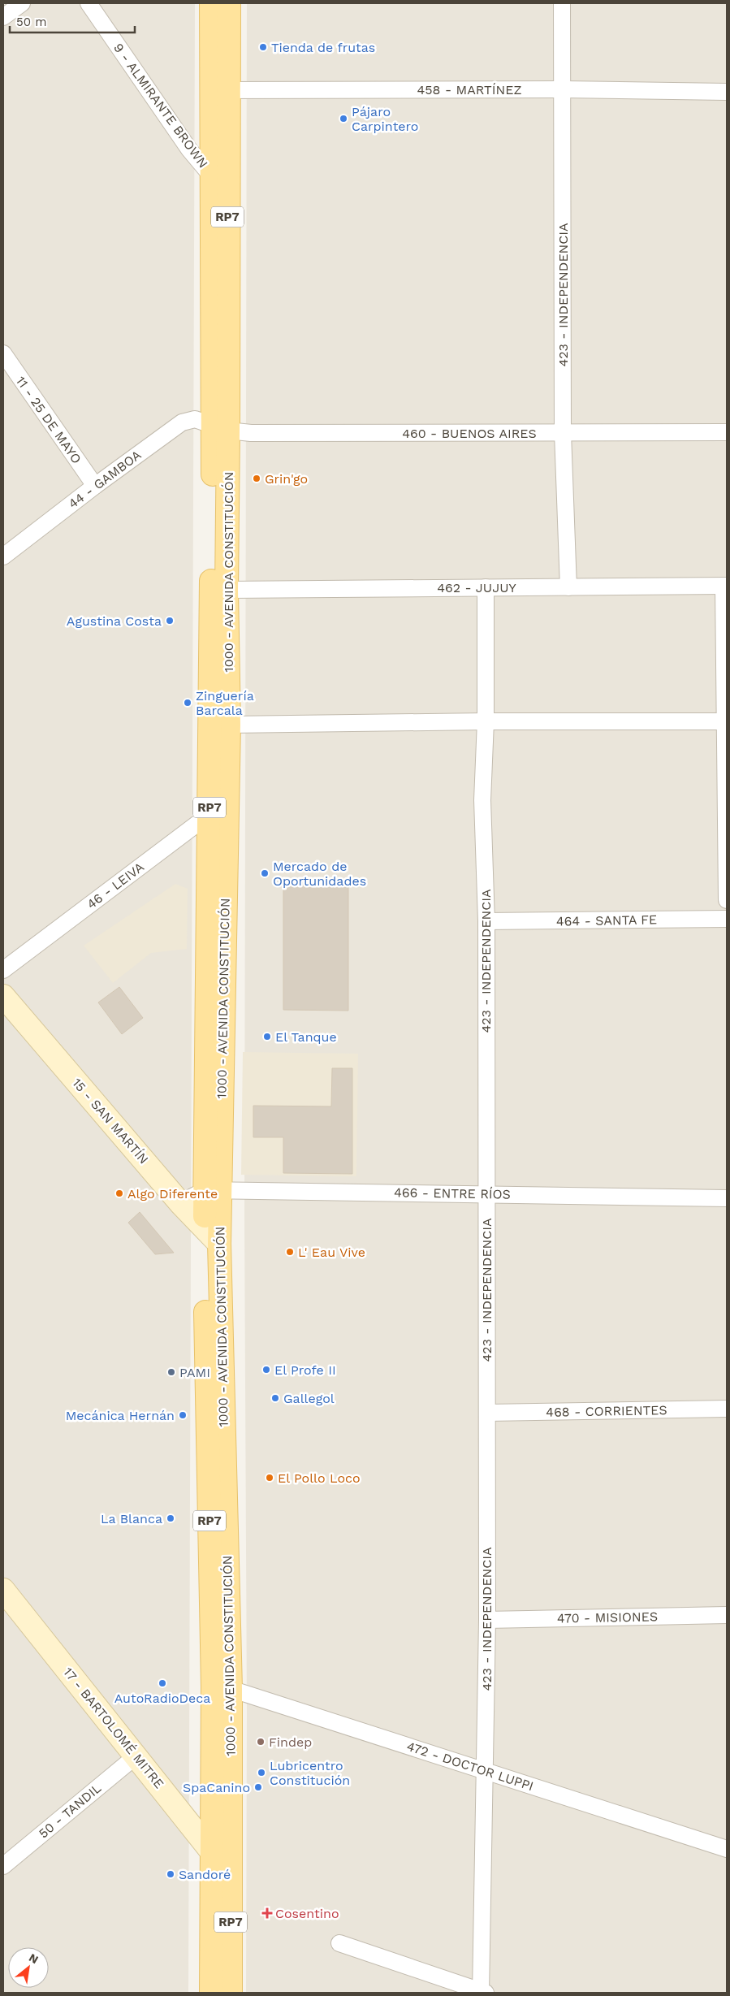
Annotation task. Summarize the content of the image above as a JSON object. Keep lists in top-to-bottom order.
{
  "streets": {
    "main road": ["RP7", "1000 - AVENIDA CONSTITUCIÓN"],
    "street": [
      "458 - MARTÍNEZ",
      "9 - ALMIRANTE BROWN",
      "423 - INDEPENDENCIA",
      "11 - 25 DE MAYO",
      "460 - BUENOS AIRES",
      "44 - GAMBOA",
      "462 - JUJUY",
      "46 - LEIVA",
      "464 - SANTA FE",
      "15 - SAN MARTÍN",
      "466 - ENTRE RÍOS",
      "468 - CORRIENTES",
      "470 - MISIONES",
      "17 - BARTOLOMÉ MITRE",
      "472 - DOCTOR LUPPI",
      "50 - TANDIL"
    ]
  },
  "crossings": [
    ["458 - MARTÍNEZ", "423 - INDEPENDENCIA"],
    ["458 - MARTÍNEZ", "1000 - AVENIDA CONSTITUCIÓN"],
    ["9 - ALMIRANTE BROWN", "1000 - AVENIDA CONSTITUCIÓN"],
    ["423 - INDEPENDENCIA", "460 - BUENOS AIRES"],
    ["423 - INDEPENDENCIA", "462 - JUJUY"],
    ["423 - INDEPENDENCIA", "464 - SANTA FE"],
    ["423 - INDEPENDENCIA", "466 - ENTRE RÍOS"],
    ["423 - INDEPENDENCIA", "468 - CORRIENTES"],
    ["423 - INDEPENDENCIA", "470 - MISIONES"],
    ["423 - INDEPENDENCIA", "472 - DOCTOR LUPPI"],
    ["11 - 25 DE MAYO", "44 - GAMBOA"],
    ["460 - BUENOS AIRES", "44 - GAMBOA"],
    ["460 - BUENOS AIRES", "1000 - AVENIDA CONSTITUCIÓN"],
    ["44 - GAMBOA", "1000 - AVENIDA CONSTITUCIÓN"],
    ["1000 - AVENIDA CONSTITUCIÓN", "462 - JUJUY"],
    ["1000 - AVENIDA CONSTITUCIÓN", "46 - LEIVA"],
    ["1000 - AVENIDA CONSTITUCIÓN", "15 - SAN MARTÍN"],
    ["1000 - AVENIDA CONSTITUCIÓN", "466 - ENTRE RÍOS"],
    ["1000 - AVENIDA CONSTITUCIÓN", "17 - BARTOLOMÉ MITRE"],
    ["1000 - AVENIDA CONSTITUCIÓN", "472 - DOCTOR LUPPI"],
    ["15 - SAN MARTÍN", "466 - ENTRE RÍOS"],
    ["17 - BARTOLOMÉ MITRE", "50 - TANDIL"]
  ],
  "places": {
    "other": [
      "Tienda de frutas",
      "Pájaro Carpintero",
      "Grin'go",
      "Agustina Costa",
      "Zinguería Barcala",
      "Mercado de Oportunidades",
      "El Tanque",
      "Algo Diferente",
      "L' Eau Vive",
      "El Profe II",
      "PAMI",
      "Gallegol",
      "Mecánica Hernán",
      "El Pollo Loco",
      "La Blanca",
      "AutoRadioDeca",
      "Findep",
      "Lubricentro Constitución",
      "SpaCanino",
      "Sandoré"
    ],
    "health": ["Cosentino"]
  },
  "scale_bar": "50 m",
  "north": "top right"
}
